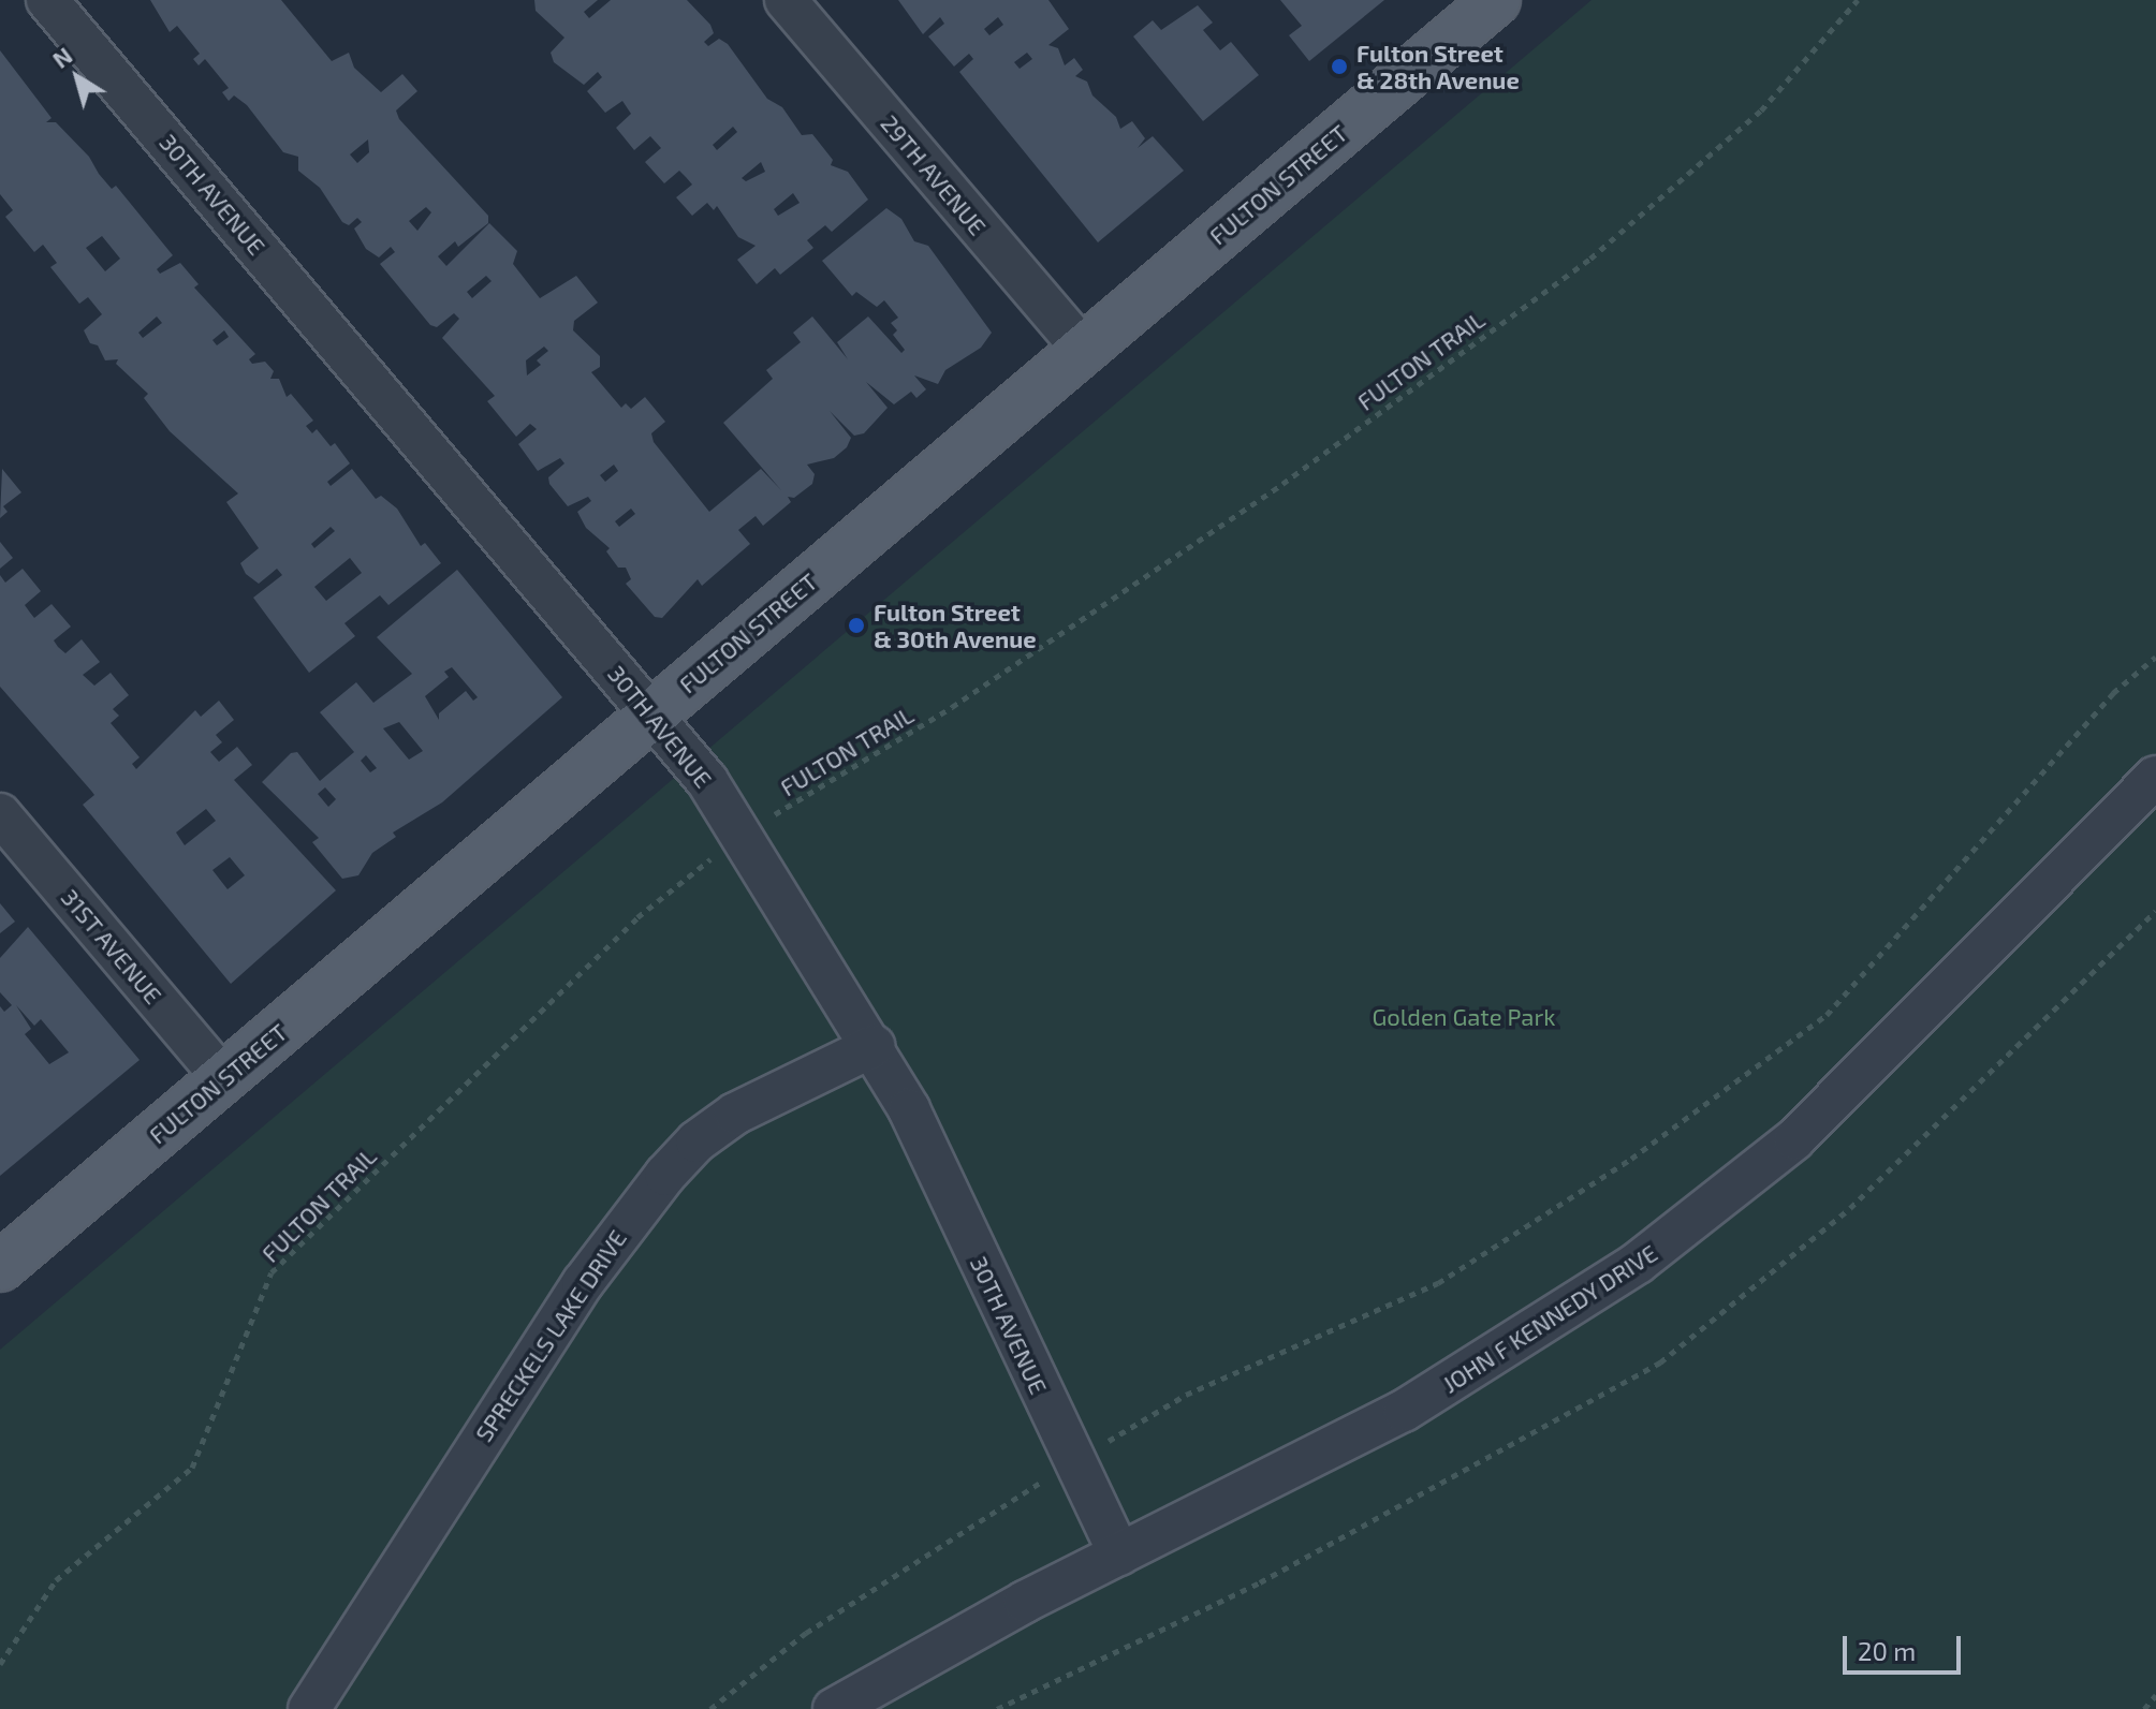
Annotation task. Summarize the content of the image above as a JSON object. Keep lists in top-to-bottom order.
{
  "streets": {
    "main road": ["FULTON STREET"],
    "street": [
      "29TH AVENUE",
      "30TH AVENUE",
      "31ST AVENUE",
      "JOHN F KENNEDY DRIVE",
      "SPRECKELS LAKE DRIVE"
    ],
    "path": ["FULTON TRAIL"]
  },
  "crossings": [
    ["29TH AVENUE", "FULTON STREET"],
    ["FULTON STREET", "30TH AVENUE"],
    ["FULTON STREET", "31ST AVENUE"],
    ["30TH AVENUE", "FULTON TRAIL"],
    ["30TH AVENUE", "JOHN F KENNEDY DRIVE"],
    ["30TH AVENUE", "SPRECKELS LAKE DRIVE"]
  ],
  "parks": ["Golden Gate Park"],
  "places": ["Fulton Street & 28th Avenue", "Fulton Street & 30th Avenue"],
  "scale_bar": "20 m",
  "north": "top left"
}
